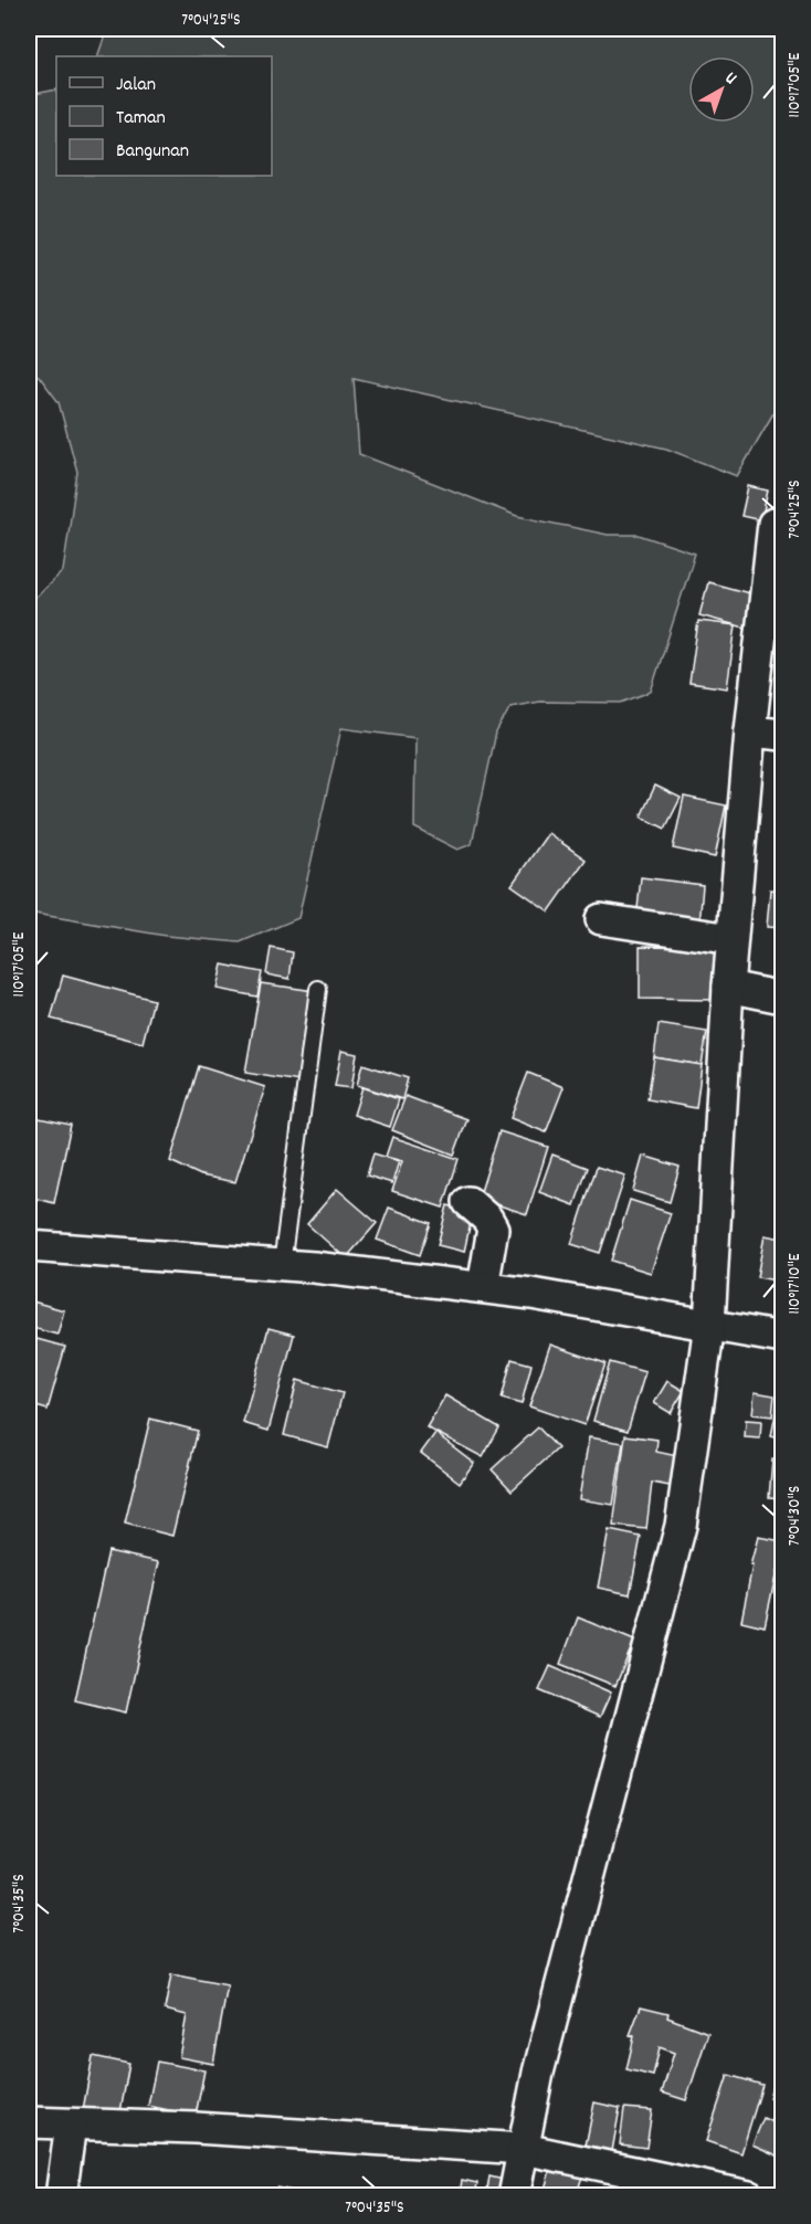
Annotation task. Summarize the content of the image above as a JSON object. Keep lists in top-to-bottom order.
{
  "legend": ["Jalan", "Taman", "Bangunan"],
  "north": "top right",
  "coordinates": [
    "7°04'25\"S",
    "110°17'05\"E",
    "110°17'10\"E",
    "7°04'30\"S",
    "7°04'35\"S"
  ]
}
